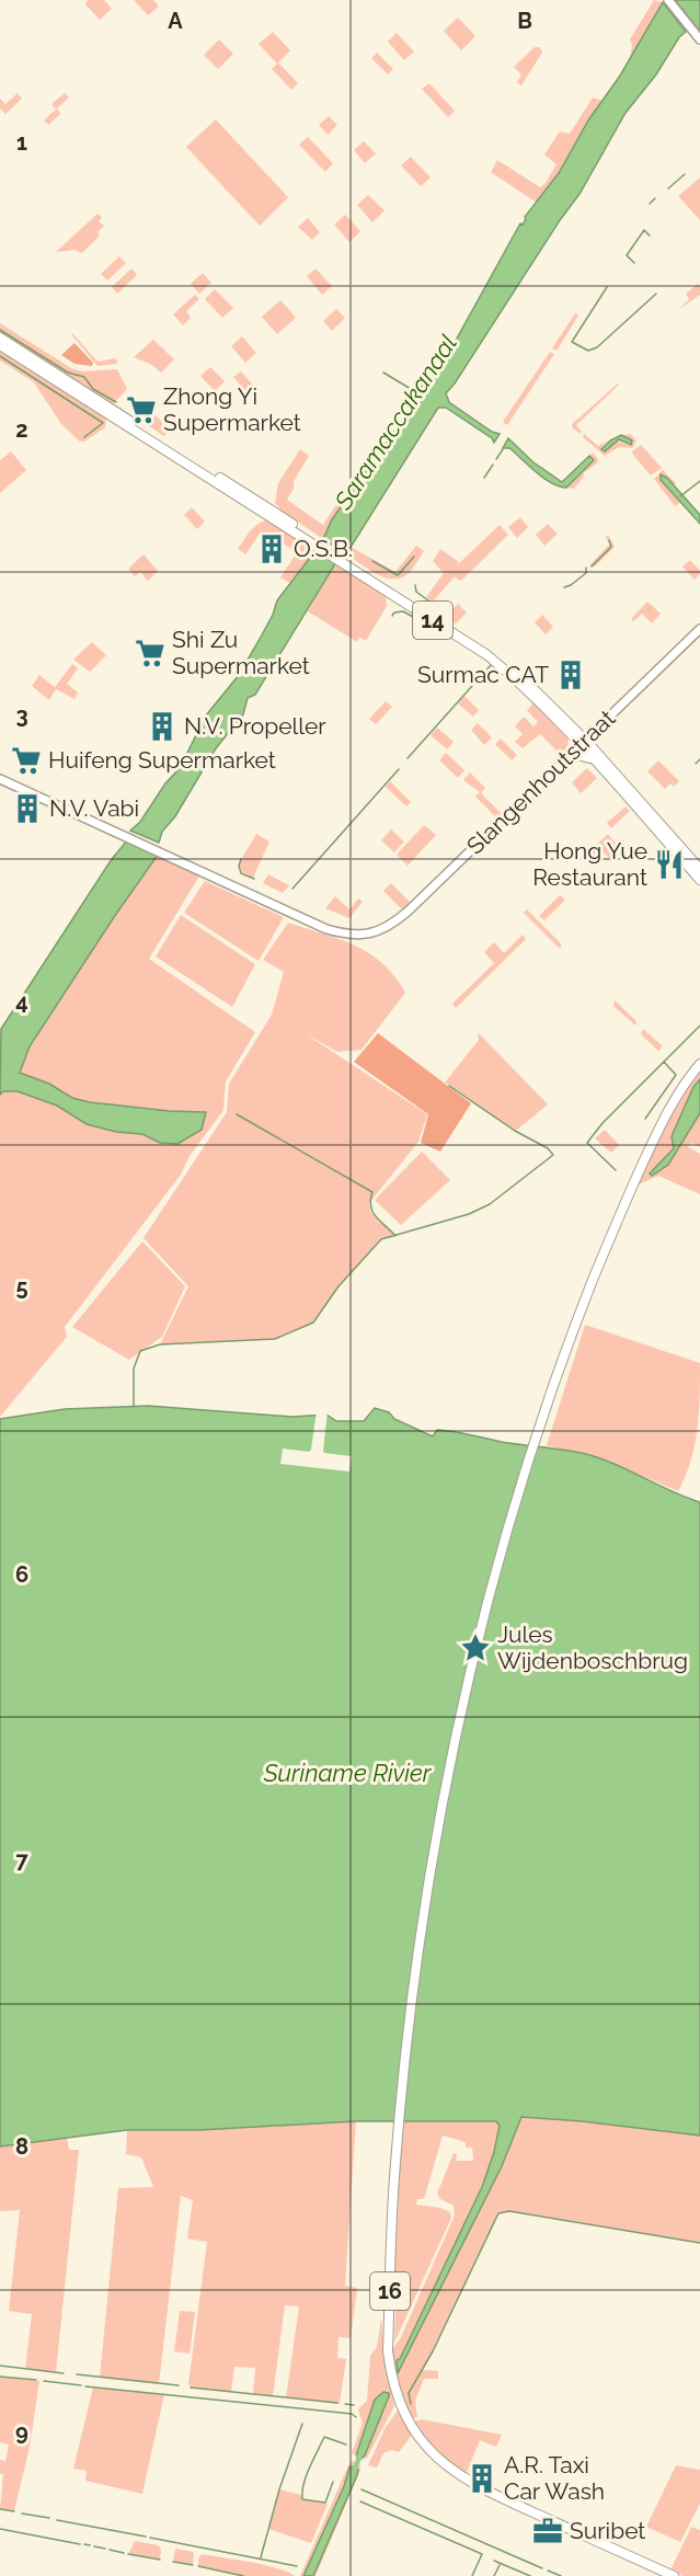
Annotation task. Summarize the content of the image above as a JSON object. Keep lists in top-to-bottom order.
{
  "streets": {
    "main road": ["14", "16"],
    "street": ["Slangenhoutstraat"]
  },
  "crossings": [
    ["14", "Slangenhoutstraat"]
  ],
  "water": ["Saramaccakanaal", "Suriname Rivier"],
  "places": {
    "supermarket": ["Zhong Yi Supermarket", "Shi Zu Supermarket", "Huifeng Supermarket"],
    "building": [
      "O.S.B.",
      "Surmac CAT",
      "N.V. Propeller",
      "N.V. Vabi",
      "A.R. Taxi Car Wash"
    ],
    "restaurant": ["Hong Yue Restaurant"],
    "place": ["Jules Wijdenboschbrug"],
    "office": ["Suribet"]
  },
  "grid": {
    "columns": ["A", "B"],
    "rows": [
      "1",
      "2",
      "3",
      "4",
      "5",
      "6",
      "7",
      "8",
      "9"
    ]
  }
}
